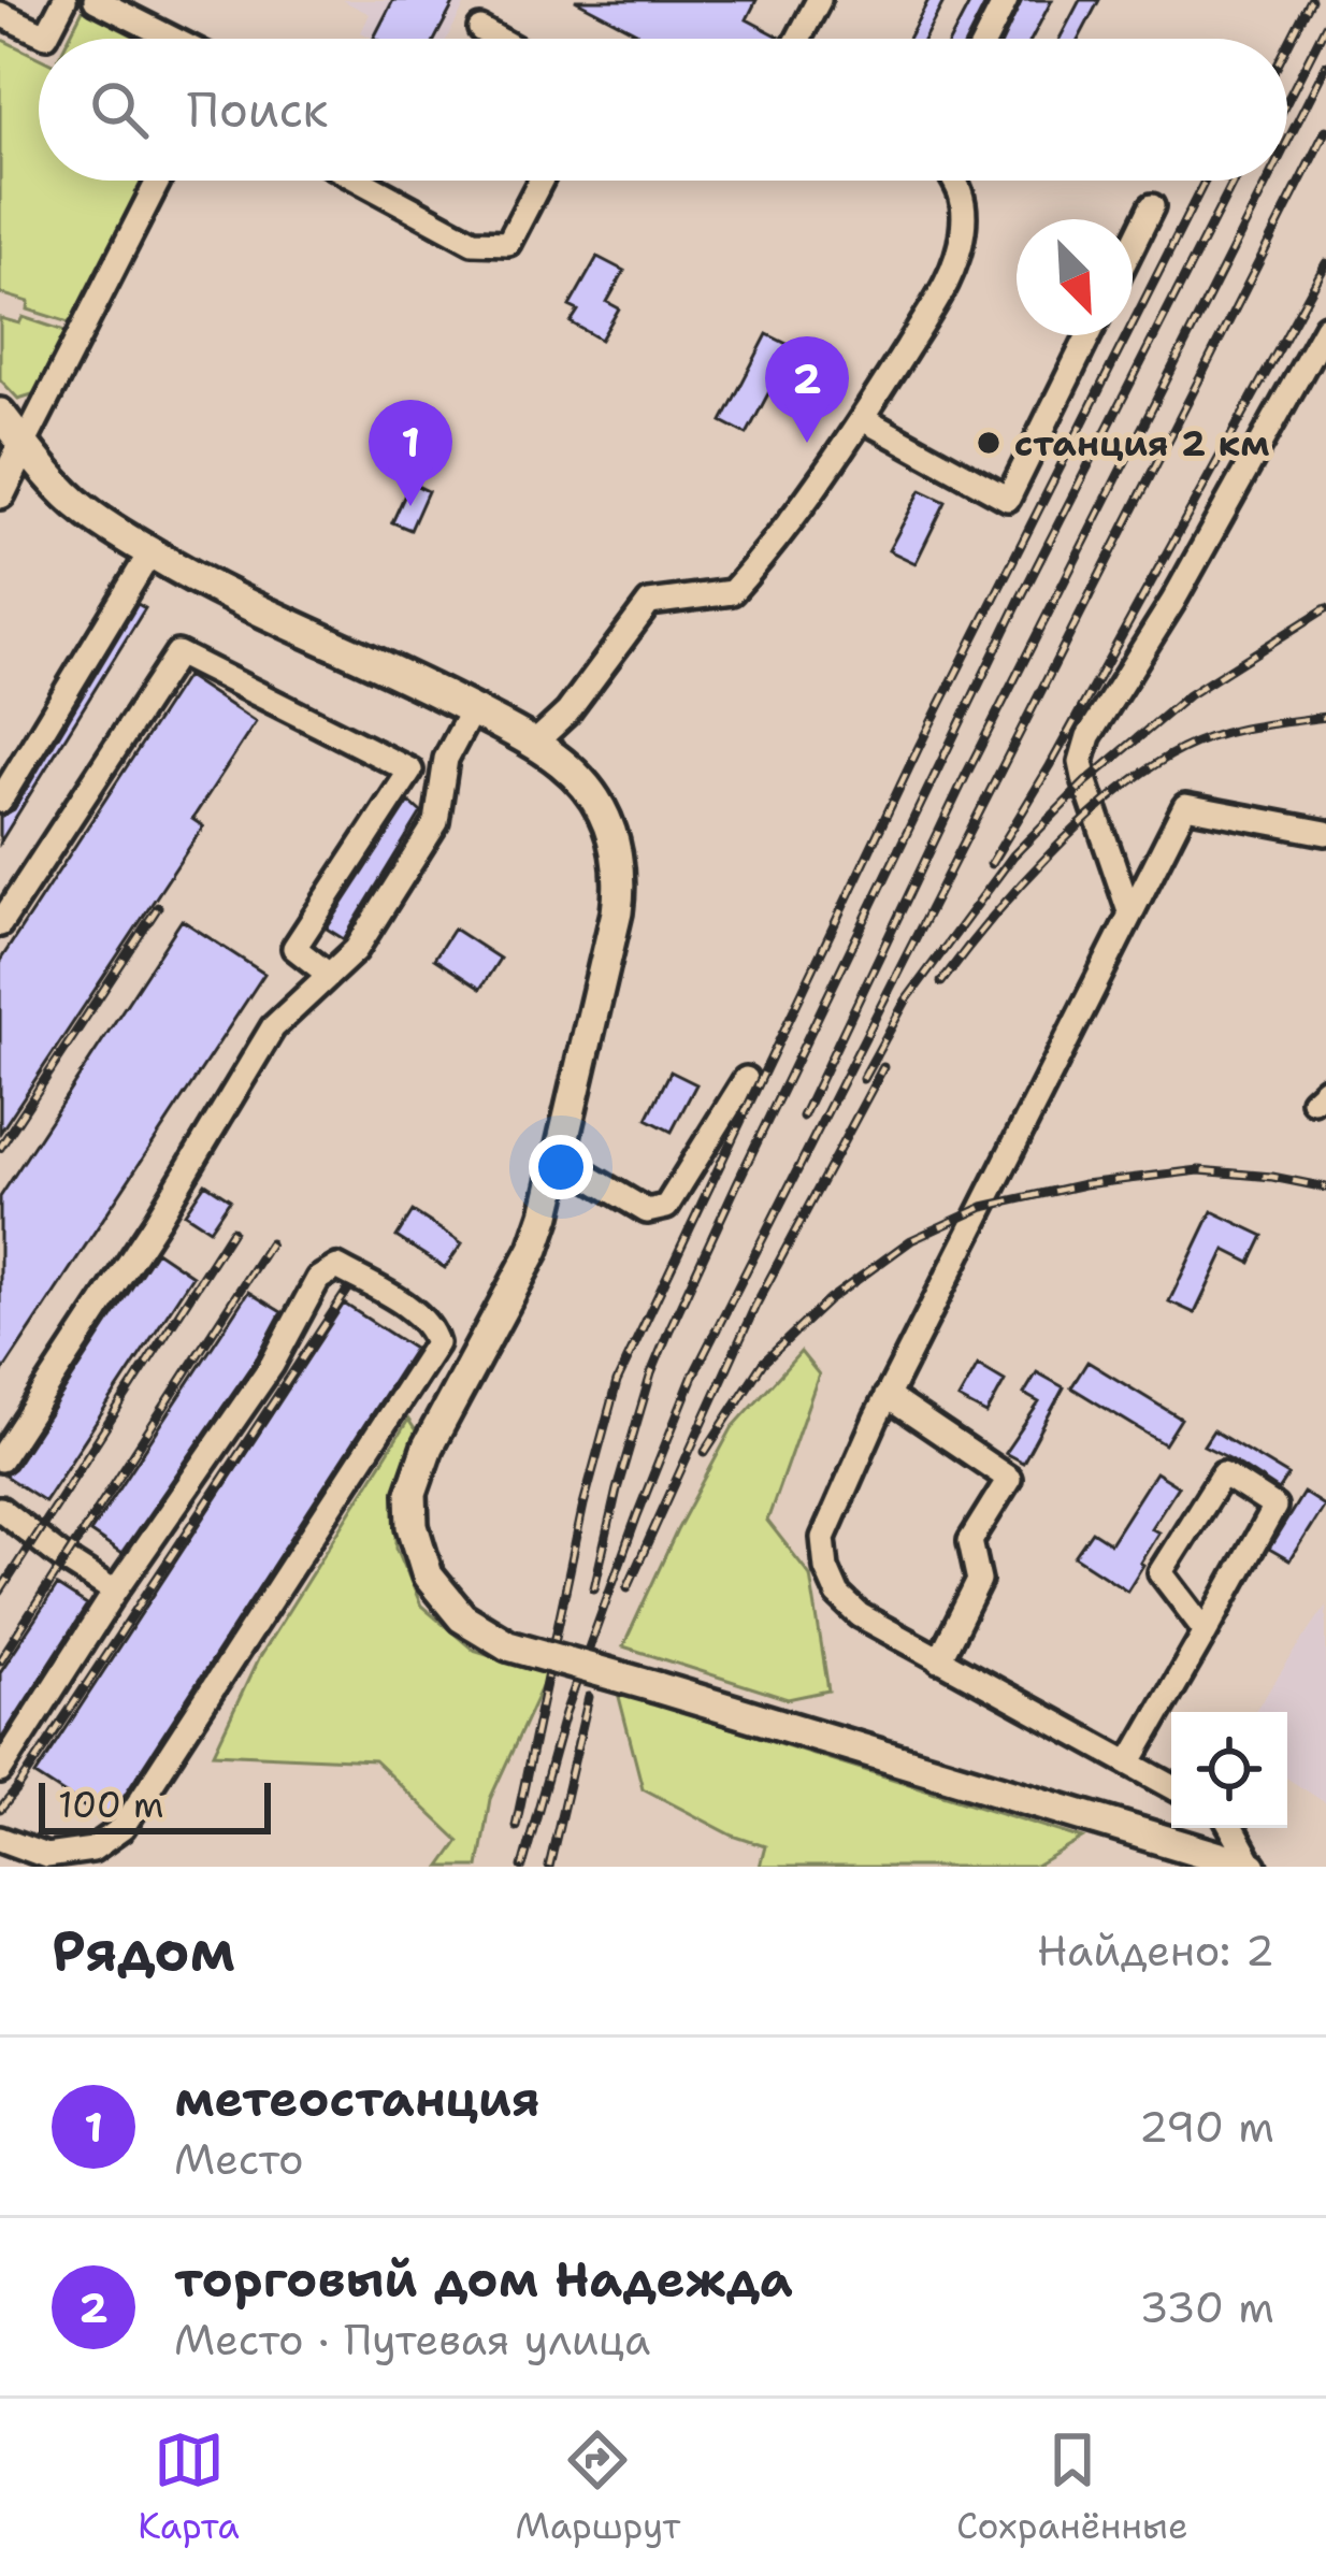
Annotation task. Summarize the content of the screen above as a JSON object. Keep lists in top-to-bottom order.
{
  "places": ["станция 2 км"],
  "scale_bar": "100 m",
  "north": "bottom right",
  "page": {
    "search": "Поиск",
    "pins": ["2", "1"],
    "scale": "100 m",
    "heading": ["Рядом", "Найдено: 2"],
    "list": [
      {
        "mark": "1",
        "name": "метеостанция",
        "note": "Место",
        "value": "290 m"
      },
      {
        "mark": "2",
        "name": "торговый дом Надежда",
        "note": "Место · Путевая улица",
        "value": "330 m"
      }
    ],
    "nav": ["Карта", "Маршрут", "Сохранённые"]
  }
}
